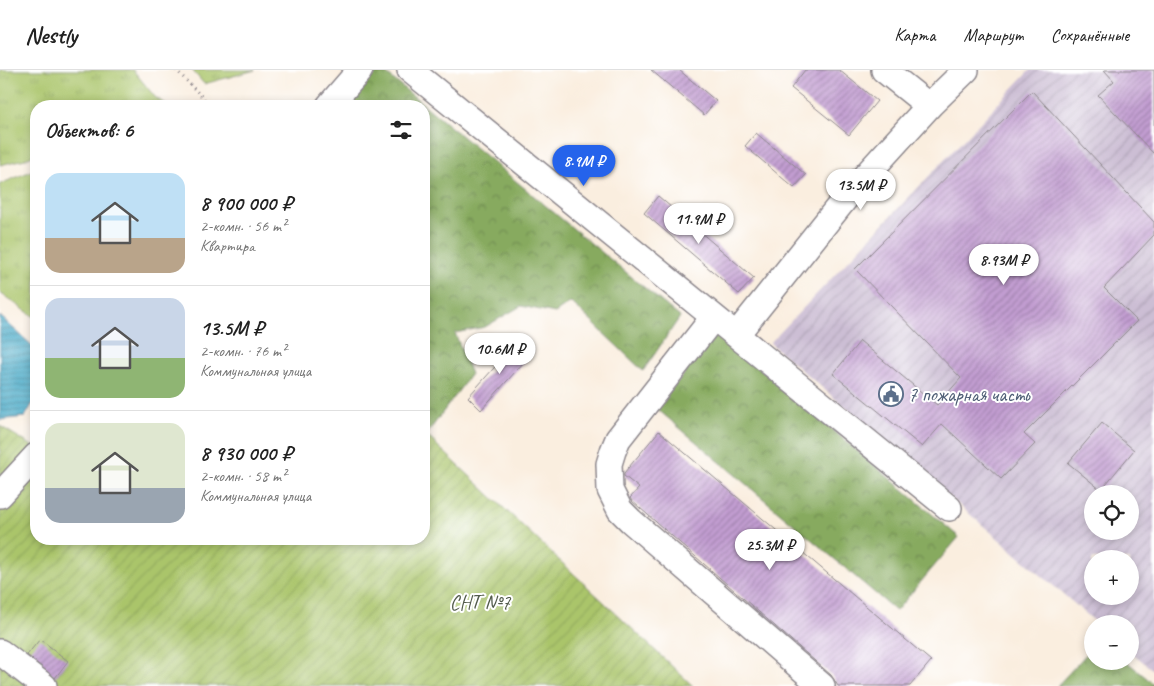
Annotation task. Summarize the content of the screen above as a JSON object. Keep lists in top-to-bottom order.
{
  "parks": ["СНТ №7"],
  "places": {
    "public building": ["7 пожарная часть"]
  },
  "page": {
    "header": "Nestly",
    "nav": ["Карта", "Маршрут", "Сохранённые"],
    "heading": "Объектов: 6",
    "price": [
      "8.9M ₽",
      "13.5M ₽",
      "11.9M ₽",
      "8.93M ₽",
      "10.6M ₽",
      "25.3M ₽"
    ],
    "list": [
      {
        "name": "8 900 000 ₽",
        "note": "2-комн. · 56 m² · Квартира"
      },
      {
        "name": "13.5M ₽",
        "note": "2-комн. · 76 m² · Коммунальная улица"
      },
      {
        "name": "8 930 000 ₽",
        "note": "2-комн. · 58 m² · Коммунальная улица"
      }
    ],
    "map_buttons": ["+", "−"]
  }
}
